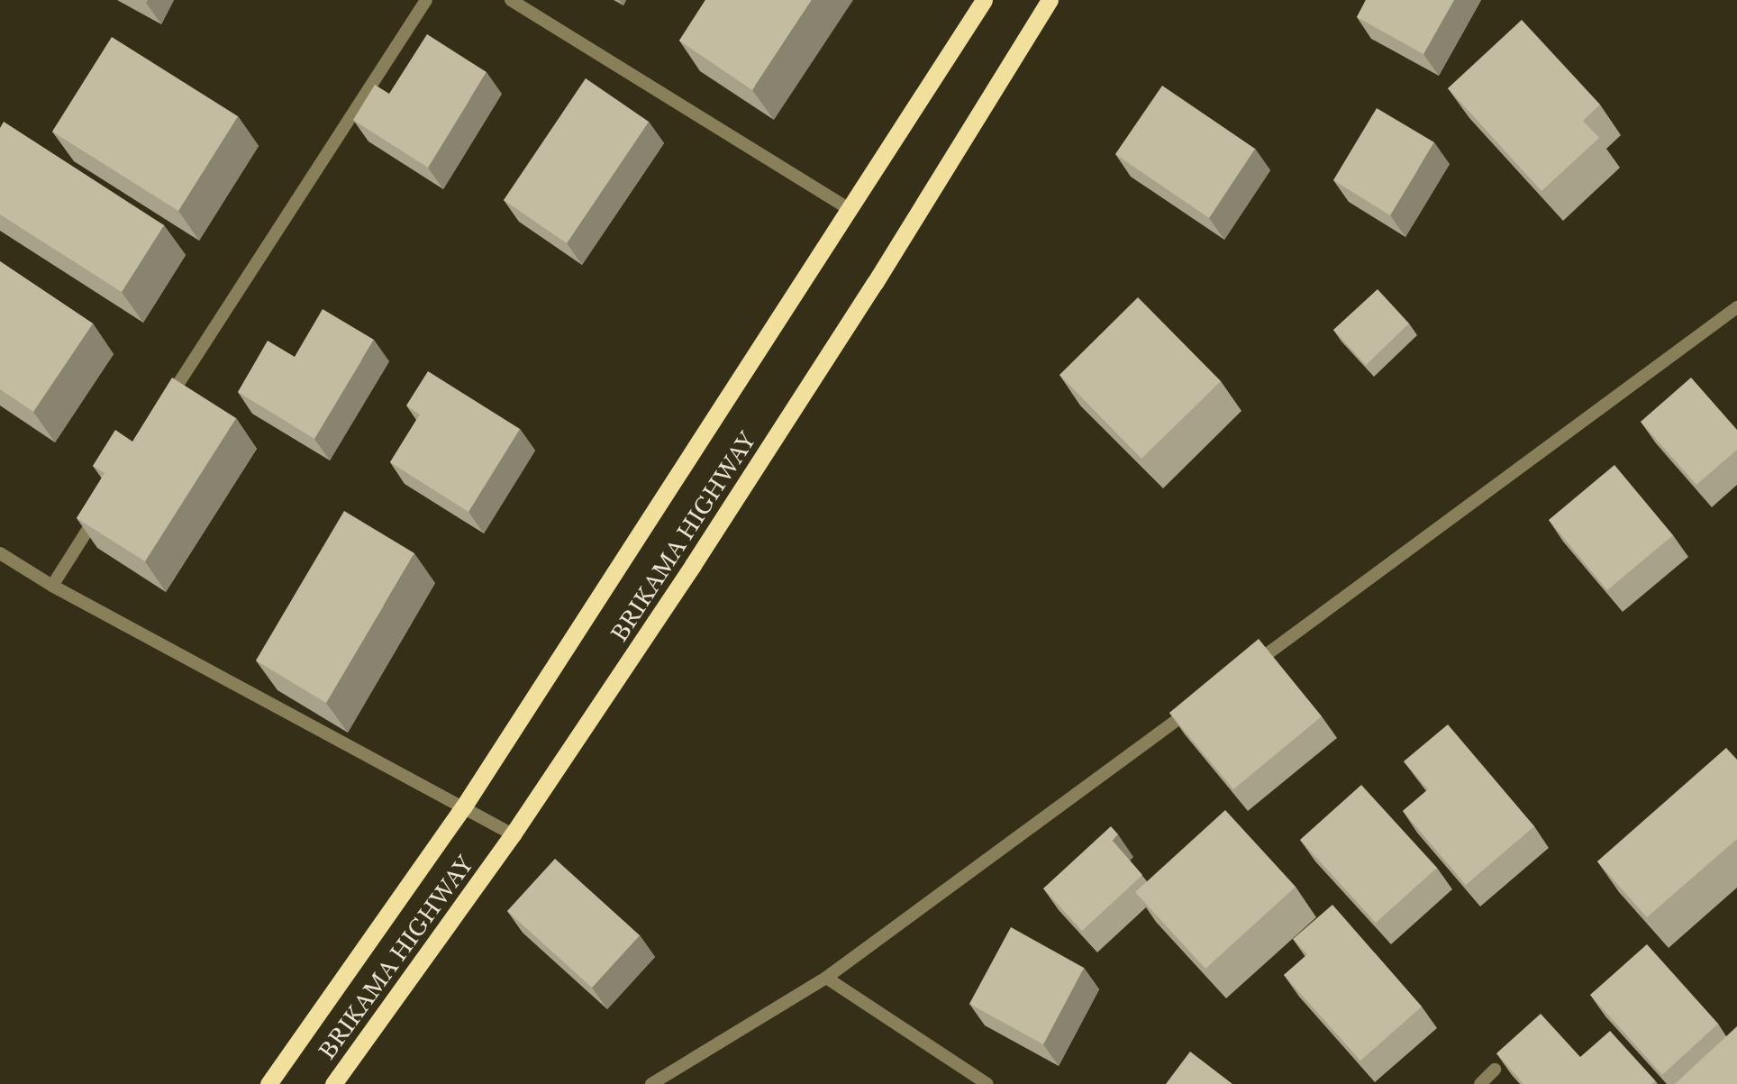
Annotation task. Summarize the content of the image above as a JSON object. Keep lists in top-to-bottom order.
{
  "streets": {
    "highway": ["BRIKAMA HIGHWAY"]
  }
}
